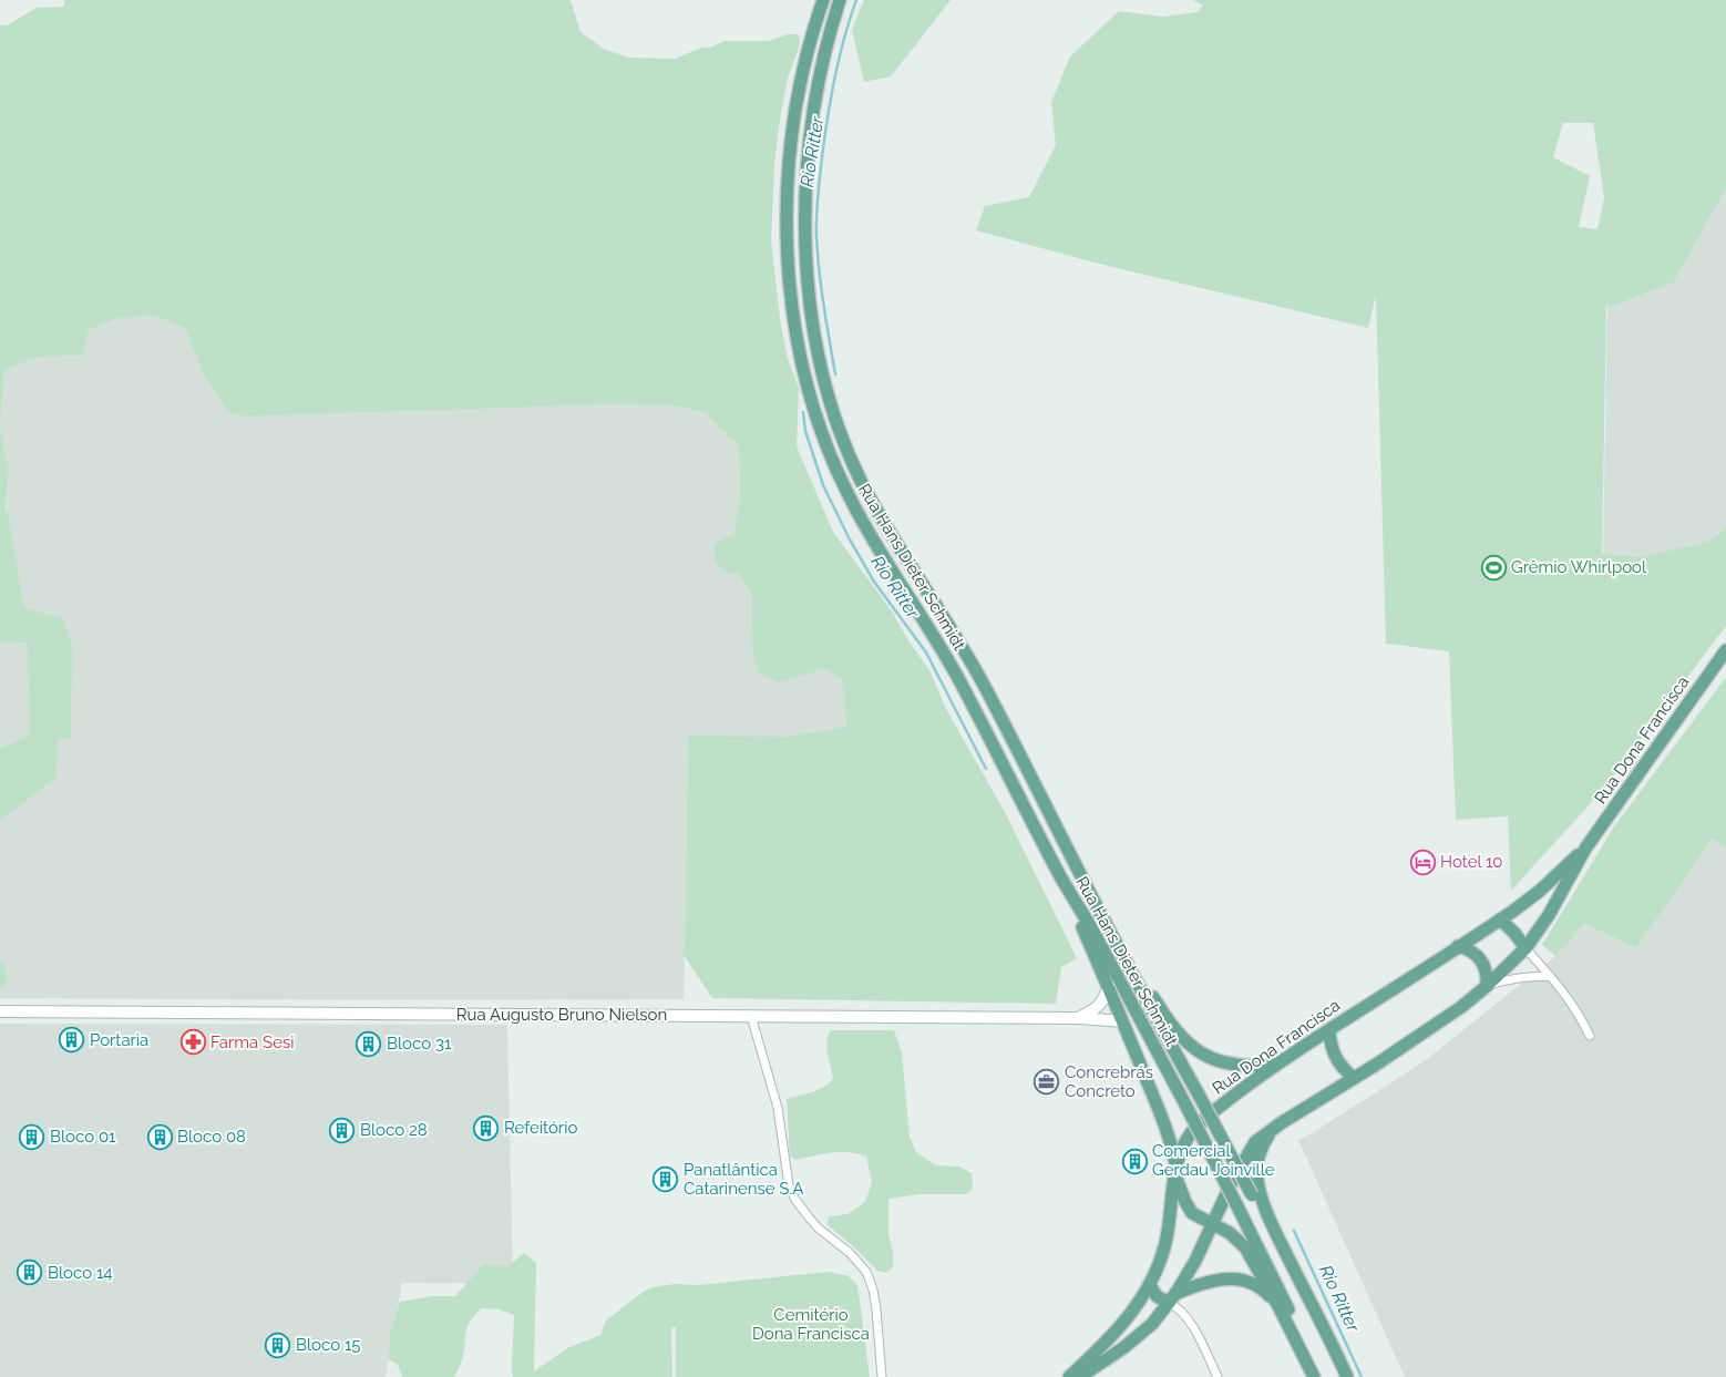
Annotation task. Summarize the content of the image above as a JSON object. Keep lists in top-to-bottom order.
{
  "streets": {
    "main road": ["Rua Hans Dieter Schmidt", "Rua Dona Francisca", "Rua Augusto Bruno Nielson"]
  },
  "water": ["Rio Ritter"],
  "parks": ["Cemitério Dona Francisca"],
  "places": {
    "sports": ["Grêmio Whirlpool"],
    "hotel": ["Hotel 10"],
    "building": [
      "Portaria",
      "Bloco 31",
      "Refeitório",
      "Bloco 28",
      "Bloco 01",
      "Bloco 08",
      "Comercial Gerdau Joinville",
      "Panatlântica Catarinense S.A",
      "Bloco 14",
      "Bloco 15"
    ],
    "pharmacy": ["Farma Sesi"],
    "office": ["Concrebrás Concreto"]
  }
}
